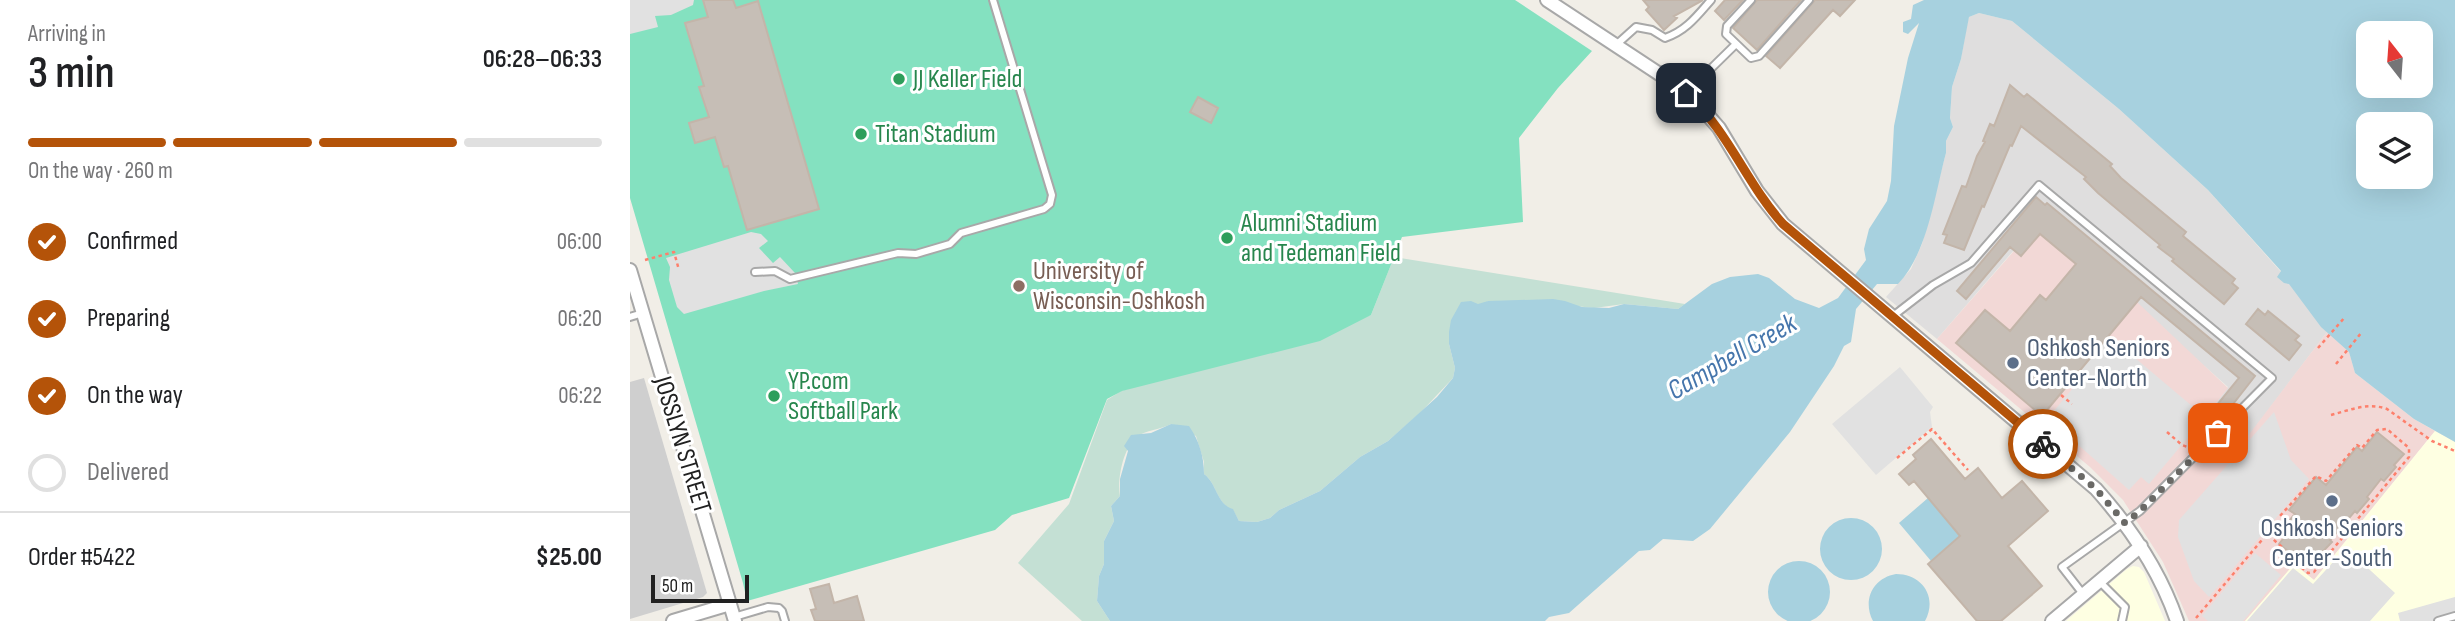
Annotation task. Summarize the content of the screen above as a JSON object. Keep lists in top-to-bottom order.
{
  "streets": {
    "street": ["JOSSLYN STREET"]
  },
  "water": ["Campbell Creek"],
  "places": [
    "JJ Keller Field",
    "Titan Stadium",
    "Alumni Stadium and Tedeman Field",
    "University of Wisconsin-Oshkosh",
    "Oshkosh Seniors Center-North",
    "YP.com Softball Park",
    "Oshkosh Seniors Center-South"
  ],
  "scale_bar": "50 m",
  "north": "top",
  "page": {
    "heading": ["3 min", "Arriving in", "06:28–06:33"],
    "panel": ["Order #5422", "$25.00"],
    "bar": "On the way · 260 m",
    "list": [
      ["Confirmed", "06:00"],
      ["Preparing", "06:20"],
      ["On the way", "06:22"],
      "Delivered"
    ],
    "scale": "50 m"
  }
}
